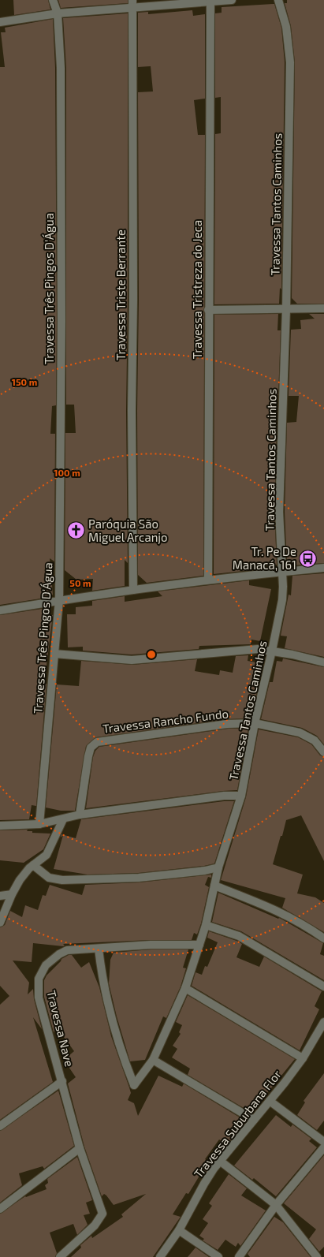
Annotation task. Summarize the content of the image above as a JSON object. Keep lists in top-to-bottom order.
{
  "streets": {
    "street": [
      "Travessa Tantos Caminhos",
      "Travessa Três Pingos D'Água",
      "Travessa Tristreza do Jeca",
      "Travessa Triste Berrante",
      "Travessa Rancho Fundo",
      "Travessa Nave",
      "Travessa Suburbana Flor"
    ]
  },
  "crossings": [
    ["Travessa Tantos Caminhos", "Travessa Rancho Fundo"],
    ["Travessa Tantos Caminhos", "Travessa Nave"]
  ],
  "places": {
    "church": ["Paróquia São Miguel Arcanjo"],
    "bus stop": ["Tr. Pe De Manacá, 161"]
  },
  "rings": ["150 m", "100 m", "50 m"]
}
